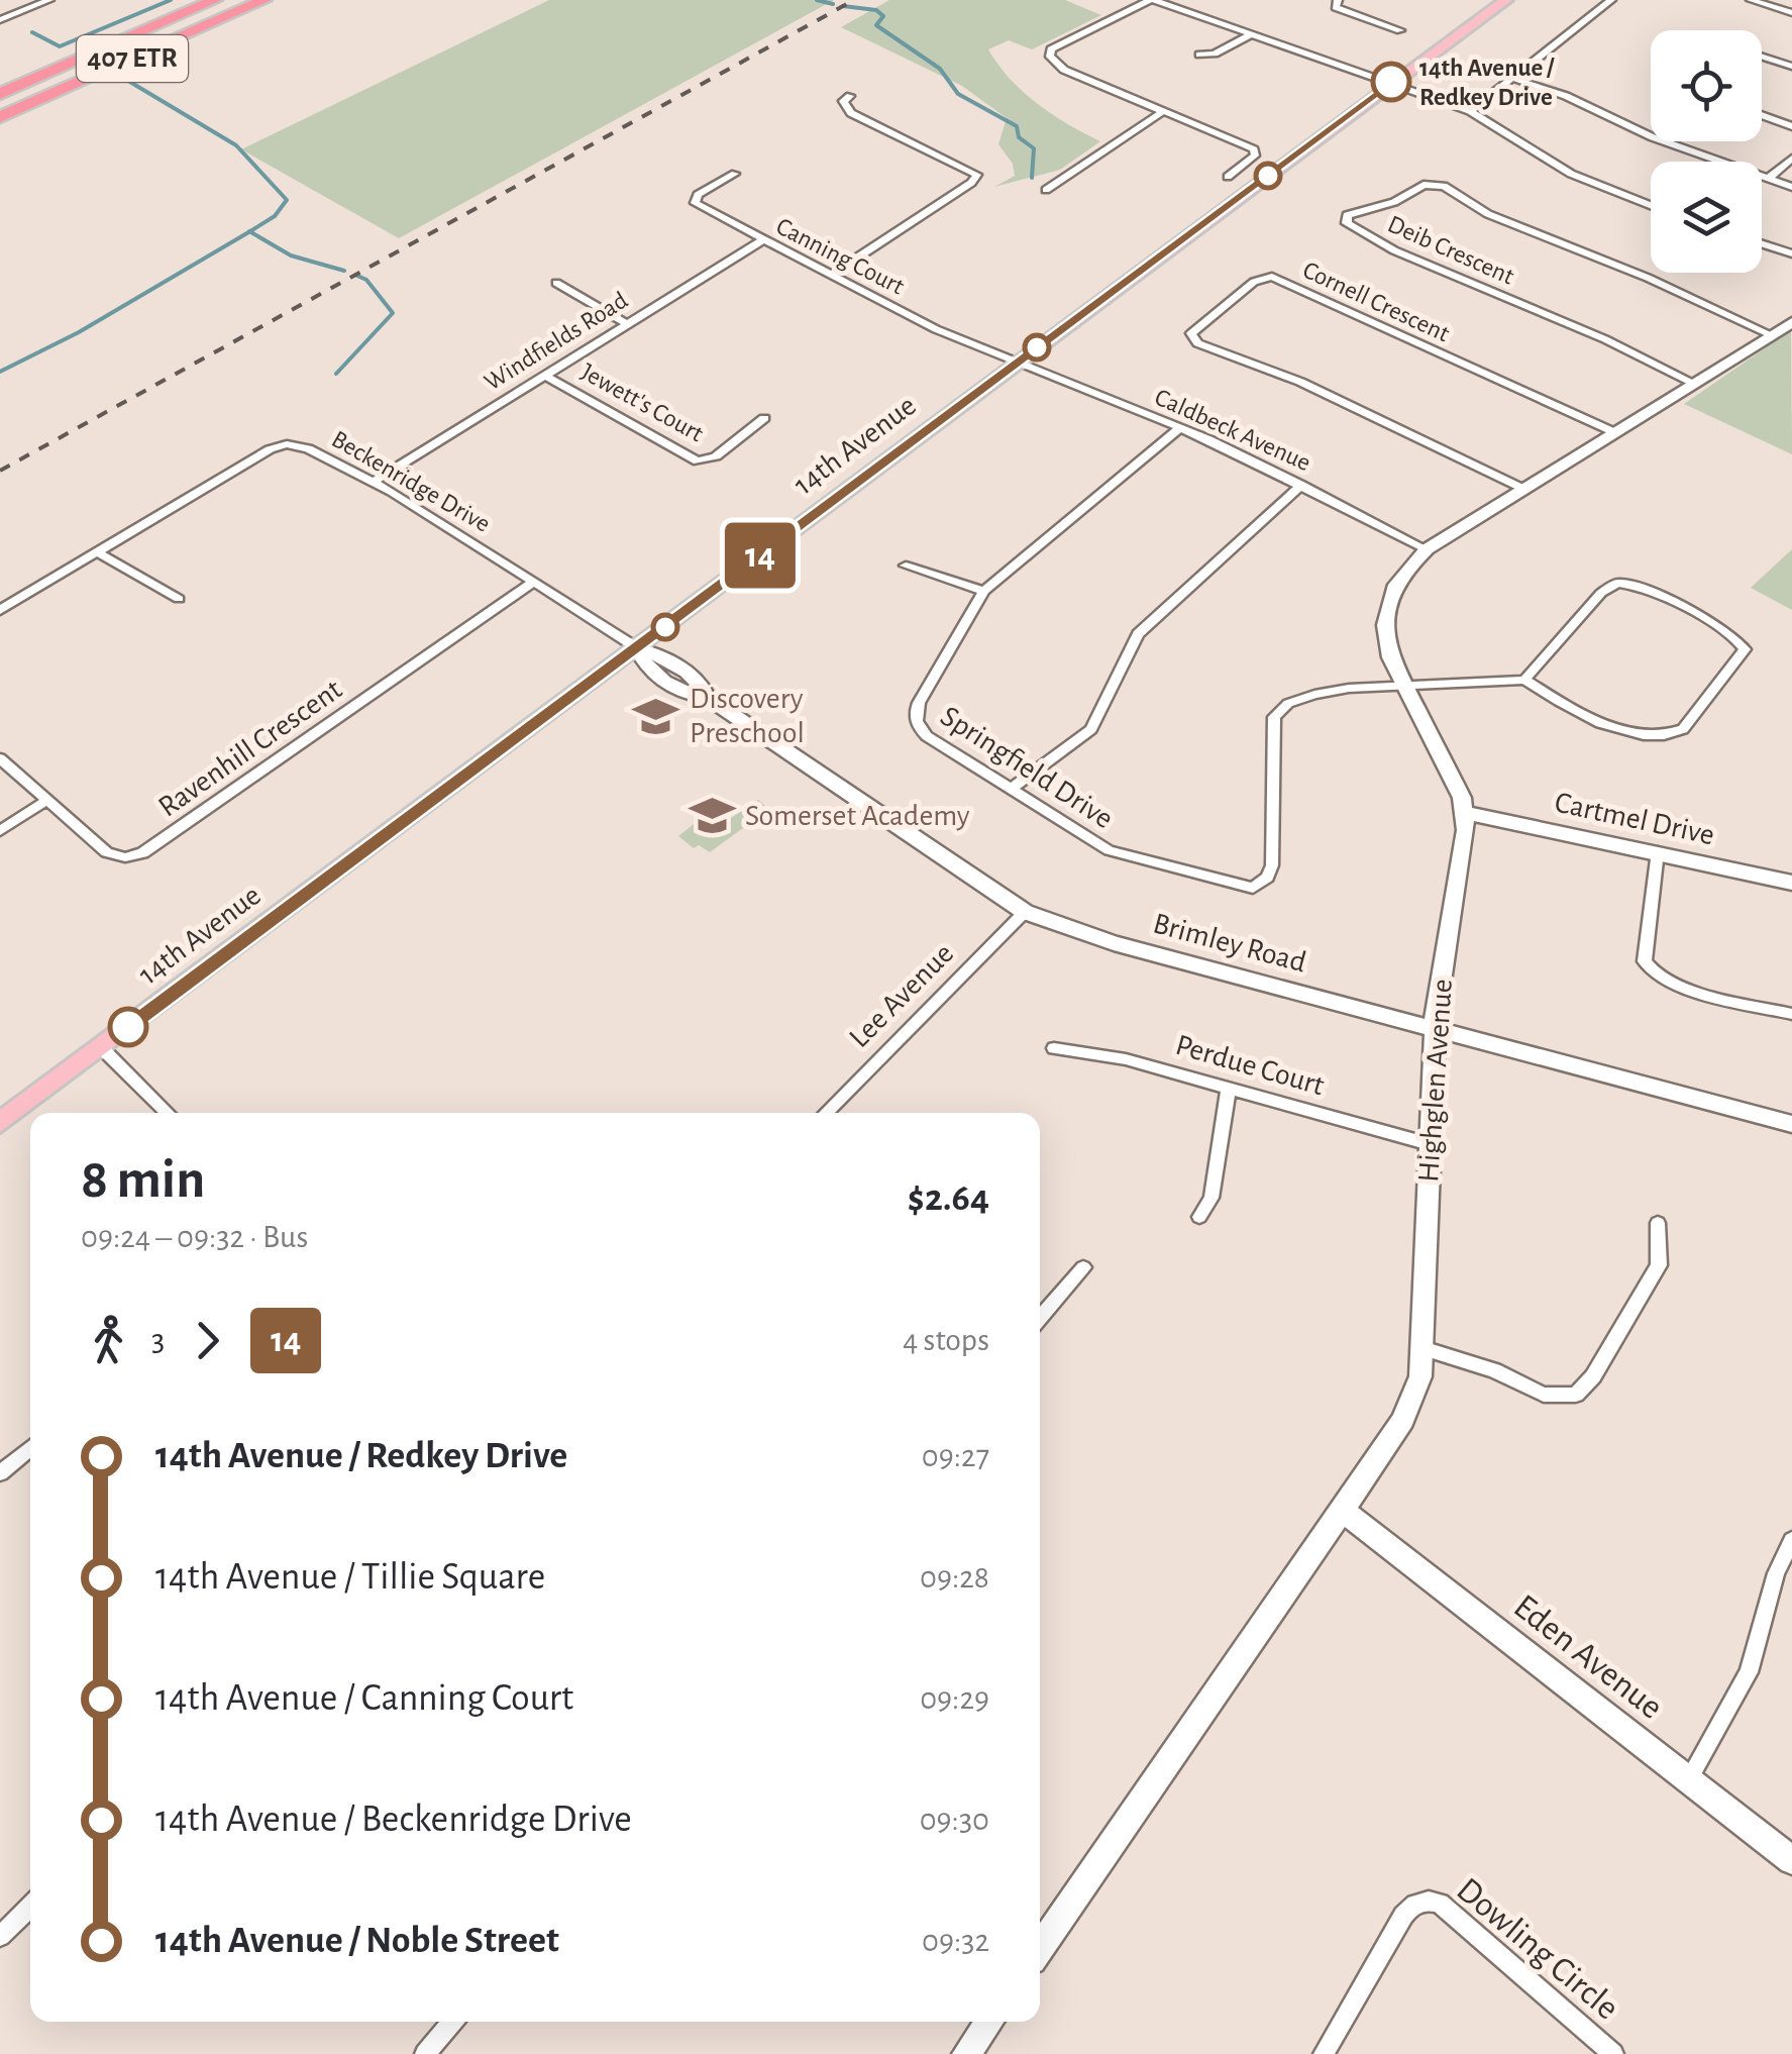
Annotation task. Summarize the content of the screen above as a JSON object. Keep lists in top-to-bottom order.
{
  "streets": {
    "highway": ["407 ETR"],
    "main road": ["14th Avenue"],
    "street": [
      "Deib Crescent",
      "Canning Court",
      "Cornell Crescent",
      "Windfields Road",
      "Jewett's Court",
      "Caldbeck Avenue",
      "Beckenridge Drive",
      "Ravenhill Crescent",
      "Springfield Drive",
      "Cartmel Drive",
      "Brimley Road",
      "Lee Avenue",
      "Perdue Court",
      "Highglen Avenue",
      "Eden Avenue",
      "Dowling Circle"
    ]
  },
  "crossings": [
    ["Deib Crescent", "Highglen Avenue"],
    ["Canning Court", "Windfields Road"],
    ["Canning Court", "Caldbeck Avenue"],
    ["Canning Court", "14th Avenue"],
    ["Cornell Crescent", "Highglen Avenue"],
    ["Windfields Road", "Jewett's Court"],
    ["Windfields Road", "Beckenridge Drive"],
    ["Caldbeck Avenue", "14th Avenue"],
    ["Caldbeck Avenue", "Springfield Drive"],
    ["Caldbeck Avenue", "Highglen Avenue"],
    ["14th Avenue", "Beckenridge Drive"],
    ["14th Avenue", "Brimley Road"],
    ["Beckenridge Drive", "Ravenhill Crescent"],
    ["Beckenridge Drive", "Brimley Road"],
    ["Springfield Drive", "Highglen Avenue"],
    ["Cartmel Drive", "Highglen Avenue"],
    ["Brimley Road", "Lee Avenue"],
    ["Brimley Road", "Highglen Avenue"],
    ["Perdue Court", "Highglen Avenue"],
    ["Highglen Avenue", "Eden Avenue"]
  ],
  "places": {
    "other": ["14th Avenue / Redkey Drive"],
    "school or university": ["Discovery Preschool", "Somerset Academy"]
  },
  "lines": ["bus line 14"],
  "page": {
    "on_map": "14",
    "heading": ["8 min", "09:24 – 09:32 · Bus", "$2.64"],
    "legs": ["3", "14", "4 stops"],
    "list": [
      {
        "name": "14th Avenue / Redkey Drive",
        "value": "09:27"
      },
      {
        "name": "14th Avenue / Tillie Square",
        "value": "09:28"
      },
      {
        "name": "14th Avenue / Canning Court",
        "value": "09:29"
      },
      {
        "name": "14th Avenue / Beckenridge Drive",
        "value": "09:30"
      },
      {
        "name": "14th Avenue / Noble Street",
        "value": "09:32"
      }
    ]
  }
}
